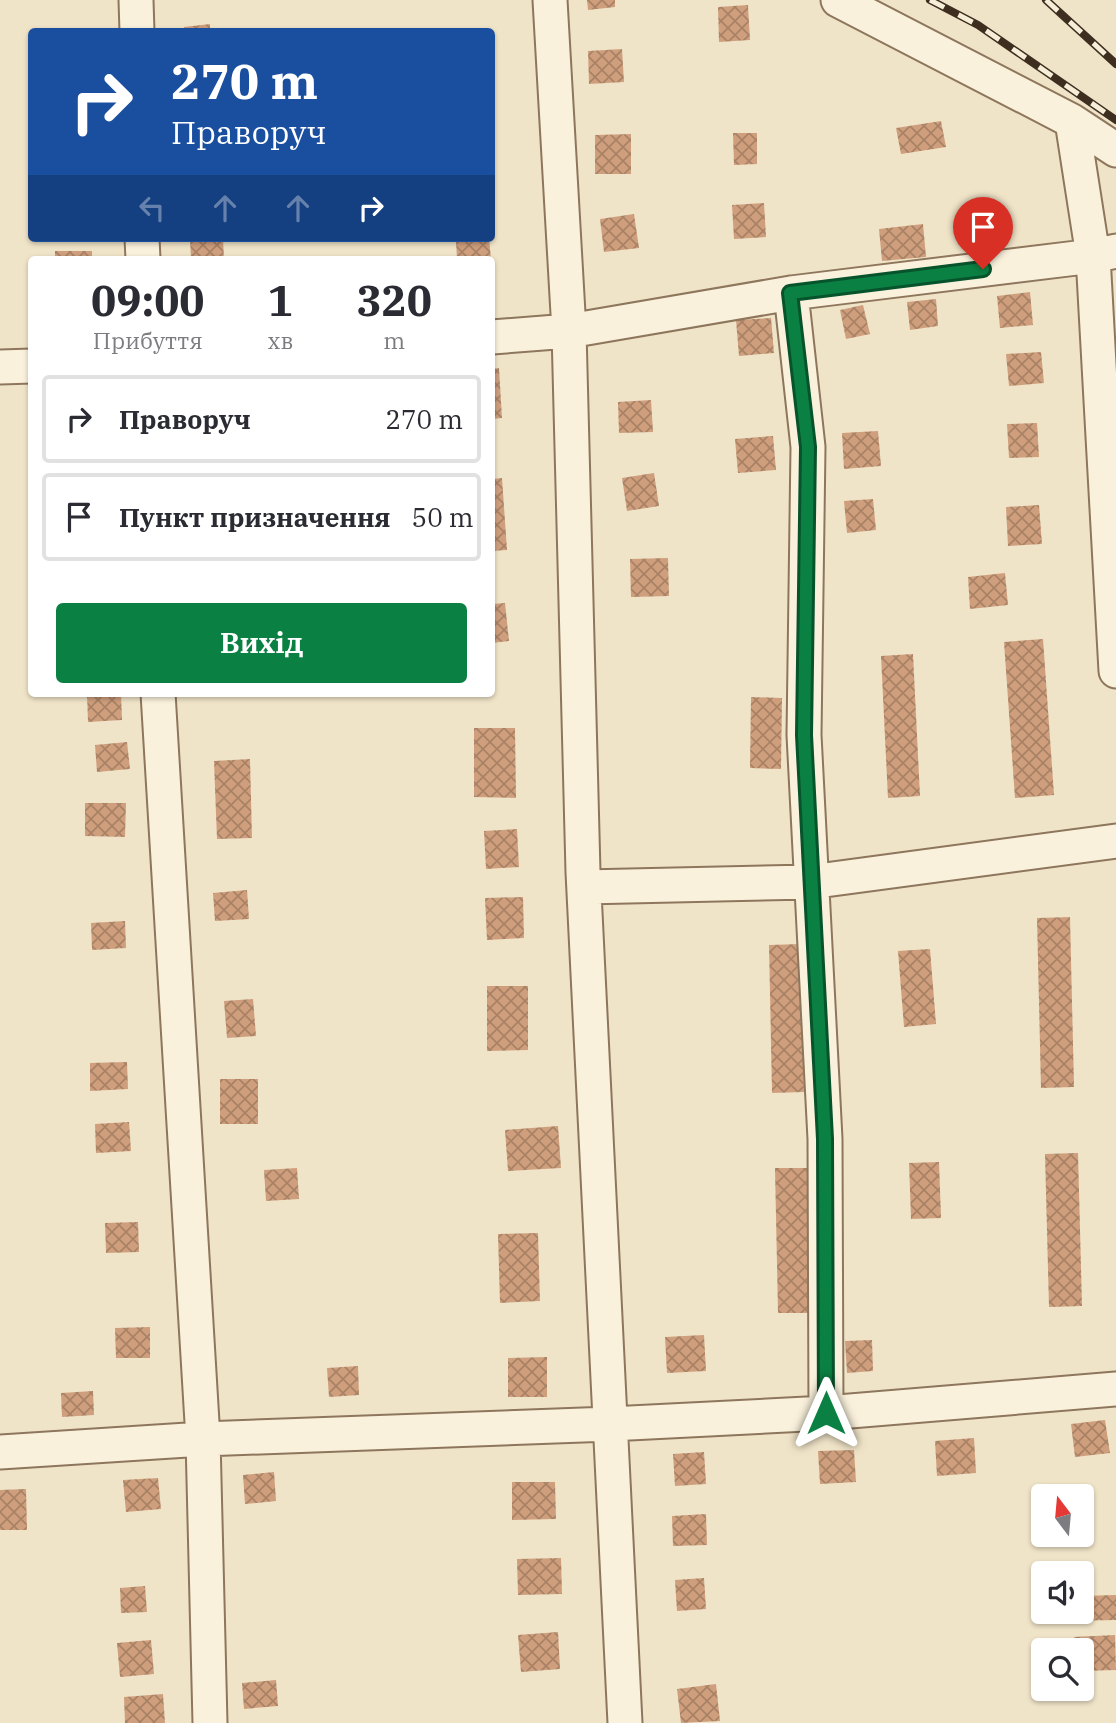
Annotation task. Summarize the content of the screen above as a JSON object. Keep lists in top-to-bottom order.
{
  "north": "top",
  "page": {
    "turn": ["270 m", "Праворуч"],
    "eta": [
      "09:00",
      "Прибуття",
      "1",
      "хв",
      "320",
      "m"
    ],
    "list": [
      {
        "name": "Праворуч",
        "value": "270 m"
      },
      {
        "name": "Пункт призначення",
        "value": "50 m"
      }
    ],
    "buttons": "Вихід"
  }
}
